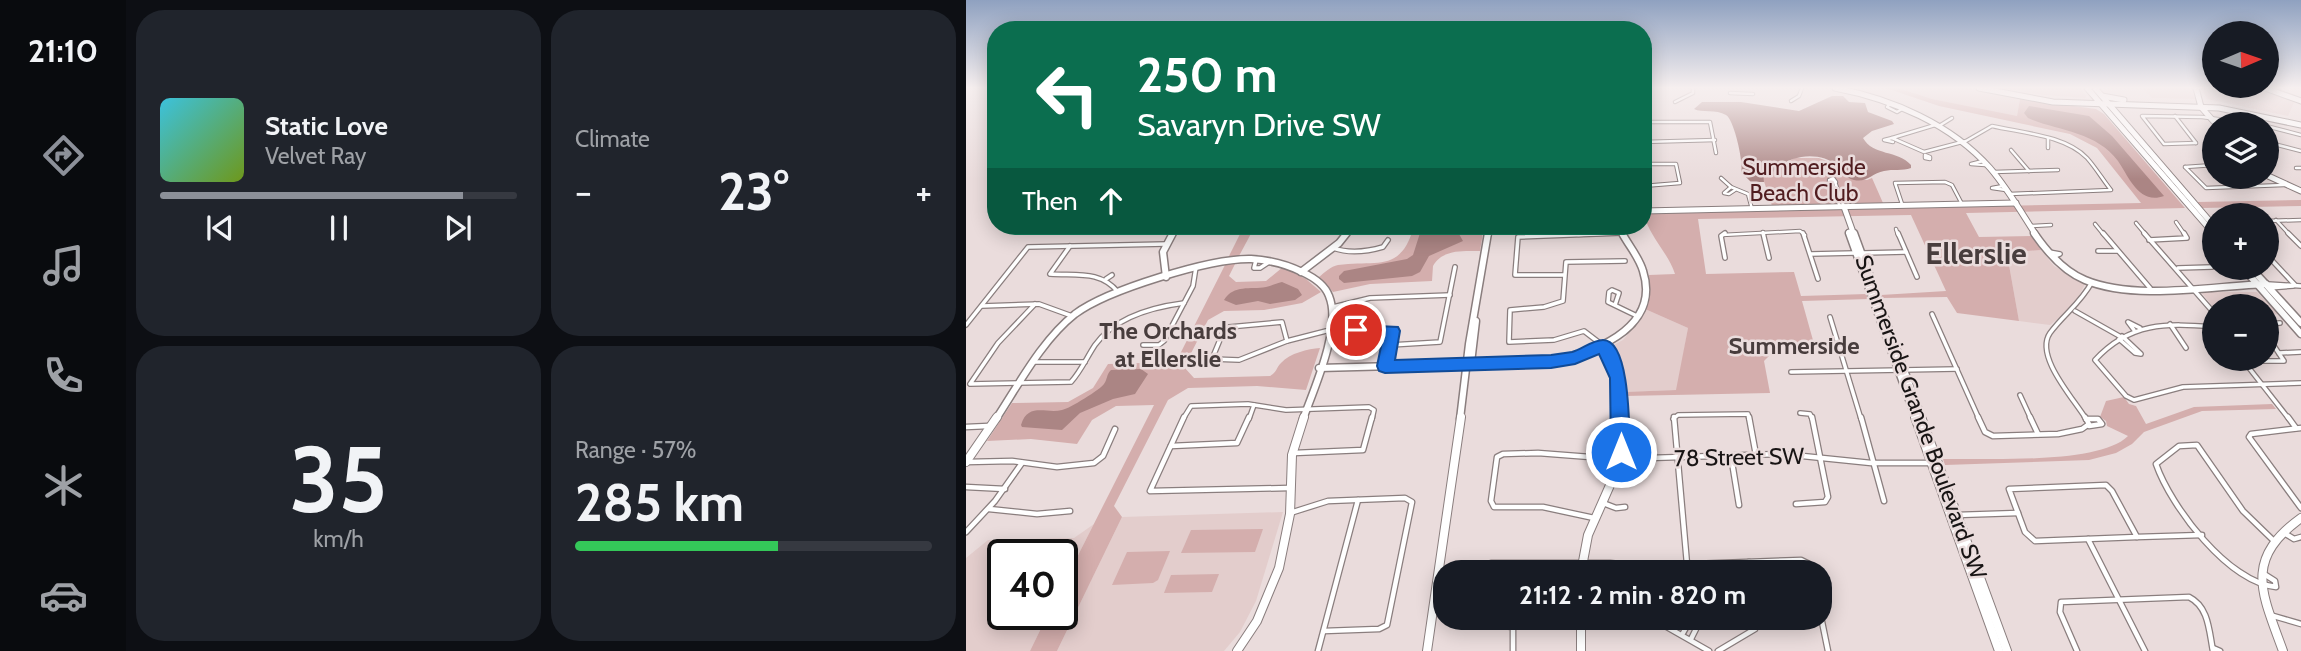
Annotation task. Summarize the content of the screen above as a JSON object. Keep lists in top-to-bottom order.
{
  "streets": {
    "street": ["Summerside Grande Boulevard SW", "78 Street SW"]
  },
  "crossings": [
    ["Summerside Grande Boulevard SW", "78 Street SW"]
  ],
  "districts": ["Ellerslie", "The Orchards at Ellerslie", "Summerside"],
  "parks": ["Summerside Beach Club"],
  "north": "right",
  "page": {
    "tabs": "21:10",
    "tile": [
      "Climate",
      ["35", "km/h"],
      ["Range · 57%", "285 km"]
    ],
    "map_buttons": ["+", "−"],
    "turn": ["250 m", "Savaryn Drive SW"],
    "song": ["Static Love", "Velvet Ray"],
    "heat": ["−", "23°", "+"],
    "then": "Then",
    "limit": "40",
    "trip": "21:12 · 2 min · 820 m"
  }
}
